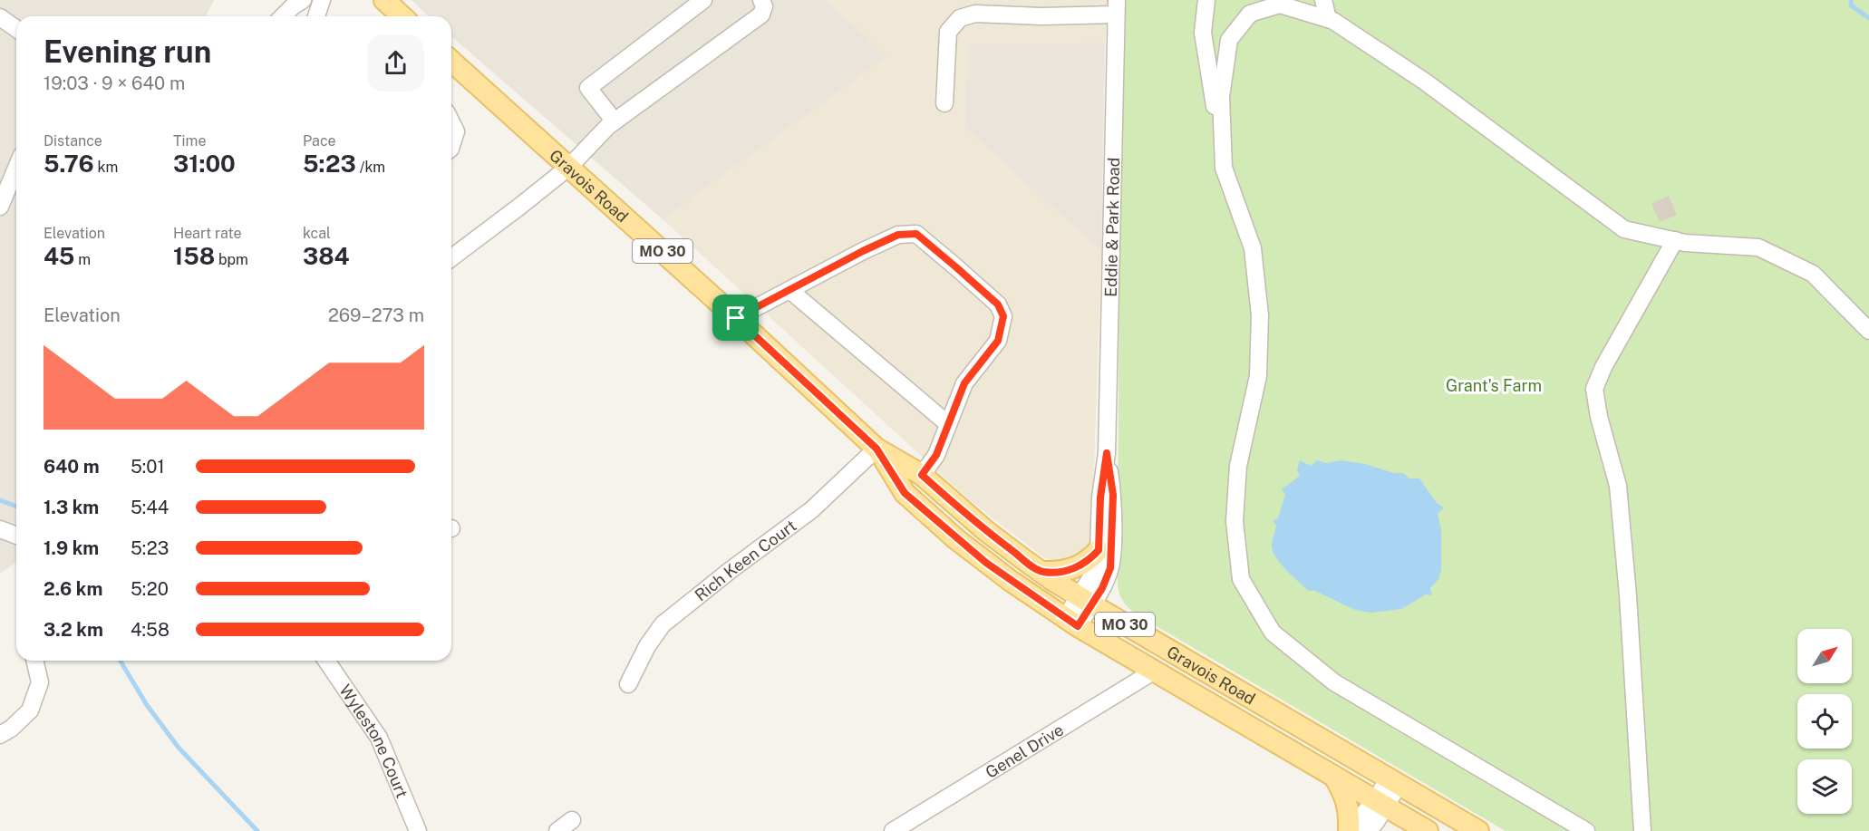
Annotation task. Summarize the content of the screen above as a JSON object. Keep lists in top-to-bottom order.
{
  "streets": {
    "main road": ["Gravois Road", "MO 30"],
    "street": [
      "Eddie & Park Road",
      "Rich Keen Court",
      "Wylestone Court",
      "Genel Drive"
    ]
  },
  "crossings": [
    ["Gravois Road", "Eddie & Park Road"],
    ["Gravois Road", "Rich Keen Court"],
    ["Gravois Road", "Genel Drive"]
  ],
  "parks": ["Grant's Farm"],
  "north": "top right",
  "page": {
    "heading": ["Evening run", "19:03 · 9 × 640 m"],
    "stats": [
      ["Distance", "5.76 km"],
      ["Time", "31:00"],
      ["Pace", "5:23 /km"],
      ["Elevation", "45 m"],
      ["Heart rate", "158 bpm"],
      ["kcal", "384"]
    ],
    "chart": ["Elevation", "269–273 m"],
    "list": [
      {
        "name": "640 m",
        "note": "5:01"
      },
      {
        "name": "1.3 km",
        "note": "5:44"
      },
      {
        "name": "1.9 km",
        "note": "5:23"
      },
      {
        "name": "2.6 km",
        "note": "5:20"
      },
      {
        "name": "3.2 km",
        "note": "4:58"
      }
    ]
  }
}
